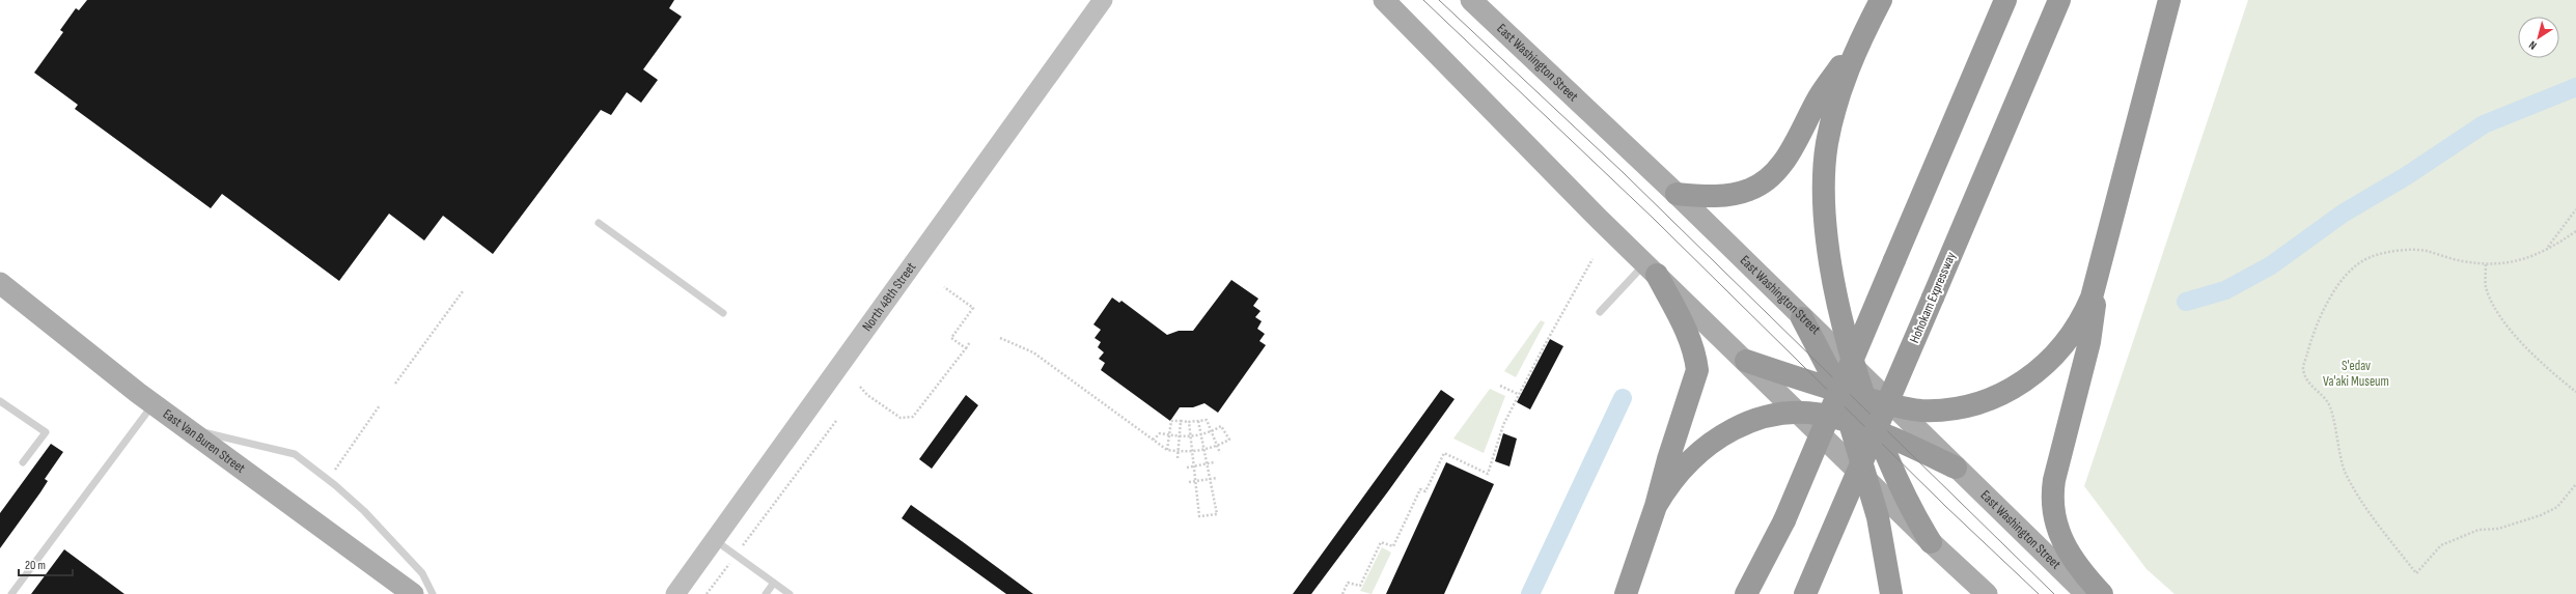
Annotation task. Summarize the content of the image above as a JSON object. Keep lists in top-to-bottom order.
{
  "streets": {
    "highway": ["Hohokam Expressway"],
    "main road": ["East Washington Street", "East Van Buren Street"],
    "street": ["North 48th Street"]
  },
  "parks": ["S'edav Va'aki Museum"],
  "scale_bar": "20 m",
  "north": "bottom left"
}
